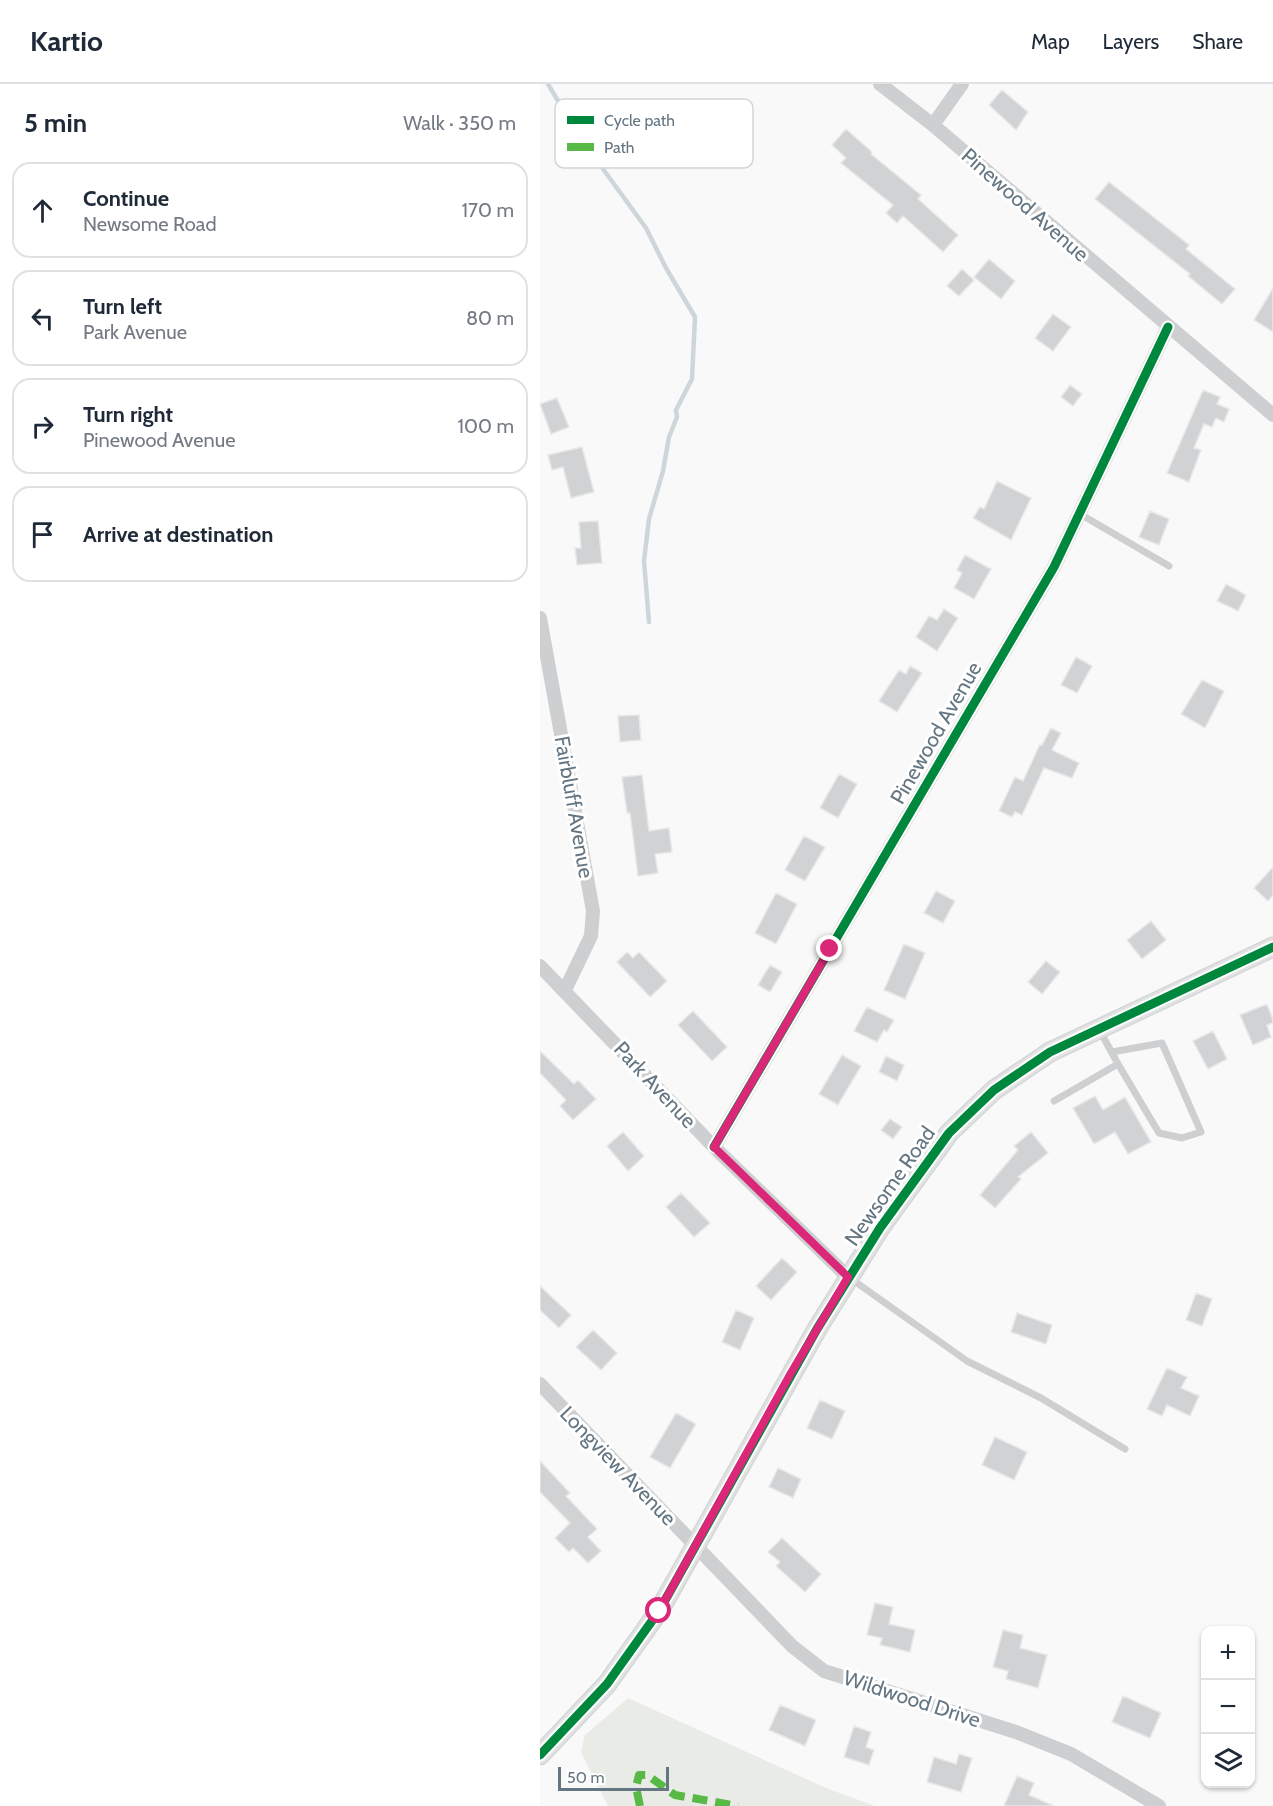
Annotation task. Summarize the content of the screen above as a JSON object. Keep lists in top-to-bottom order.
{
  "streets": {
    "street": [
      "Pinewood Avenue",
      "Fairbluff Avenue",
      "Park Avenue",
      "Newsome Road",
      "Longview Avenue",
      "Wildwood Drive"
    ]
  },
  "crossings": [
    ["Pinewood Avenue", "Park Avenue"],
    ["Fairbluff Avenue", "Park Avenue"],
    ["Park Avenue", "Newsome Road"],
    ["Newsome Road", "Longview Avenue"],
    ["Newsome Road", "Wildwood Drive"],
    ["Longview Avenue", "Wildwood Drive"]
  ],
  "legend": ["Cycle path", "Path"],
  "scale_bar": "50 m",
  "page": {
    "header": "Kartio",
    "nav": ["Map", "Layers", "Share"],
    "heading": ["5 min", "Walk · 350 m"],
    "list": [
      ["Continue", "Newsome Road", "170 m"],
      ["Turn left", "Park Avenue", "80 m"],
      ["Turn right", "Pinewood Avenue", "100 m"],
      "Arrive at destination"
    ],
    "map_buttons": ["+", "−"],
    "scale": "50 m"
  }
}
